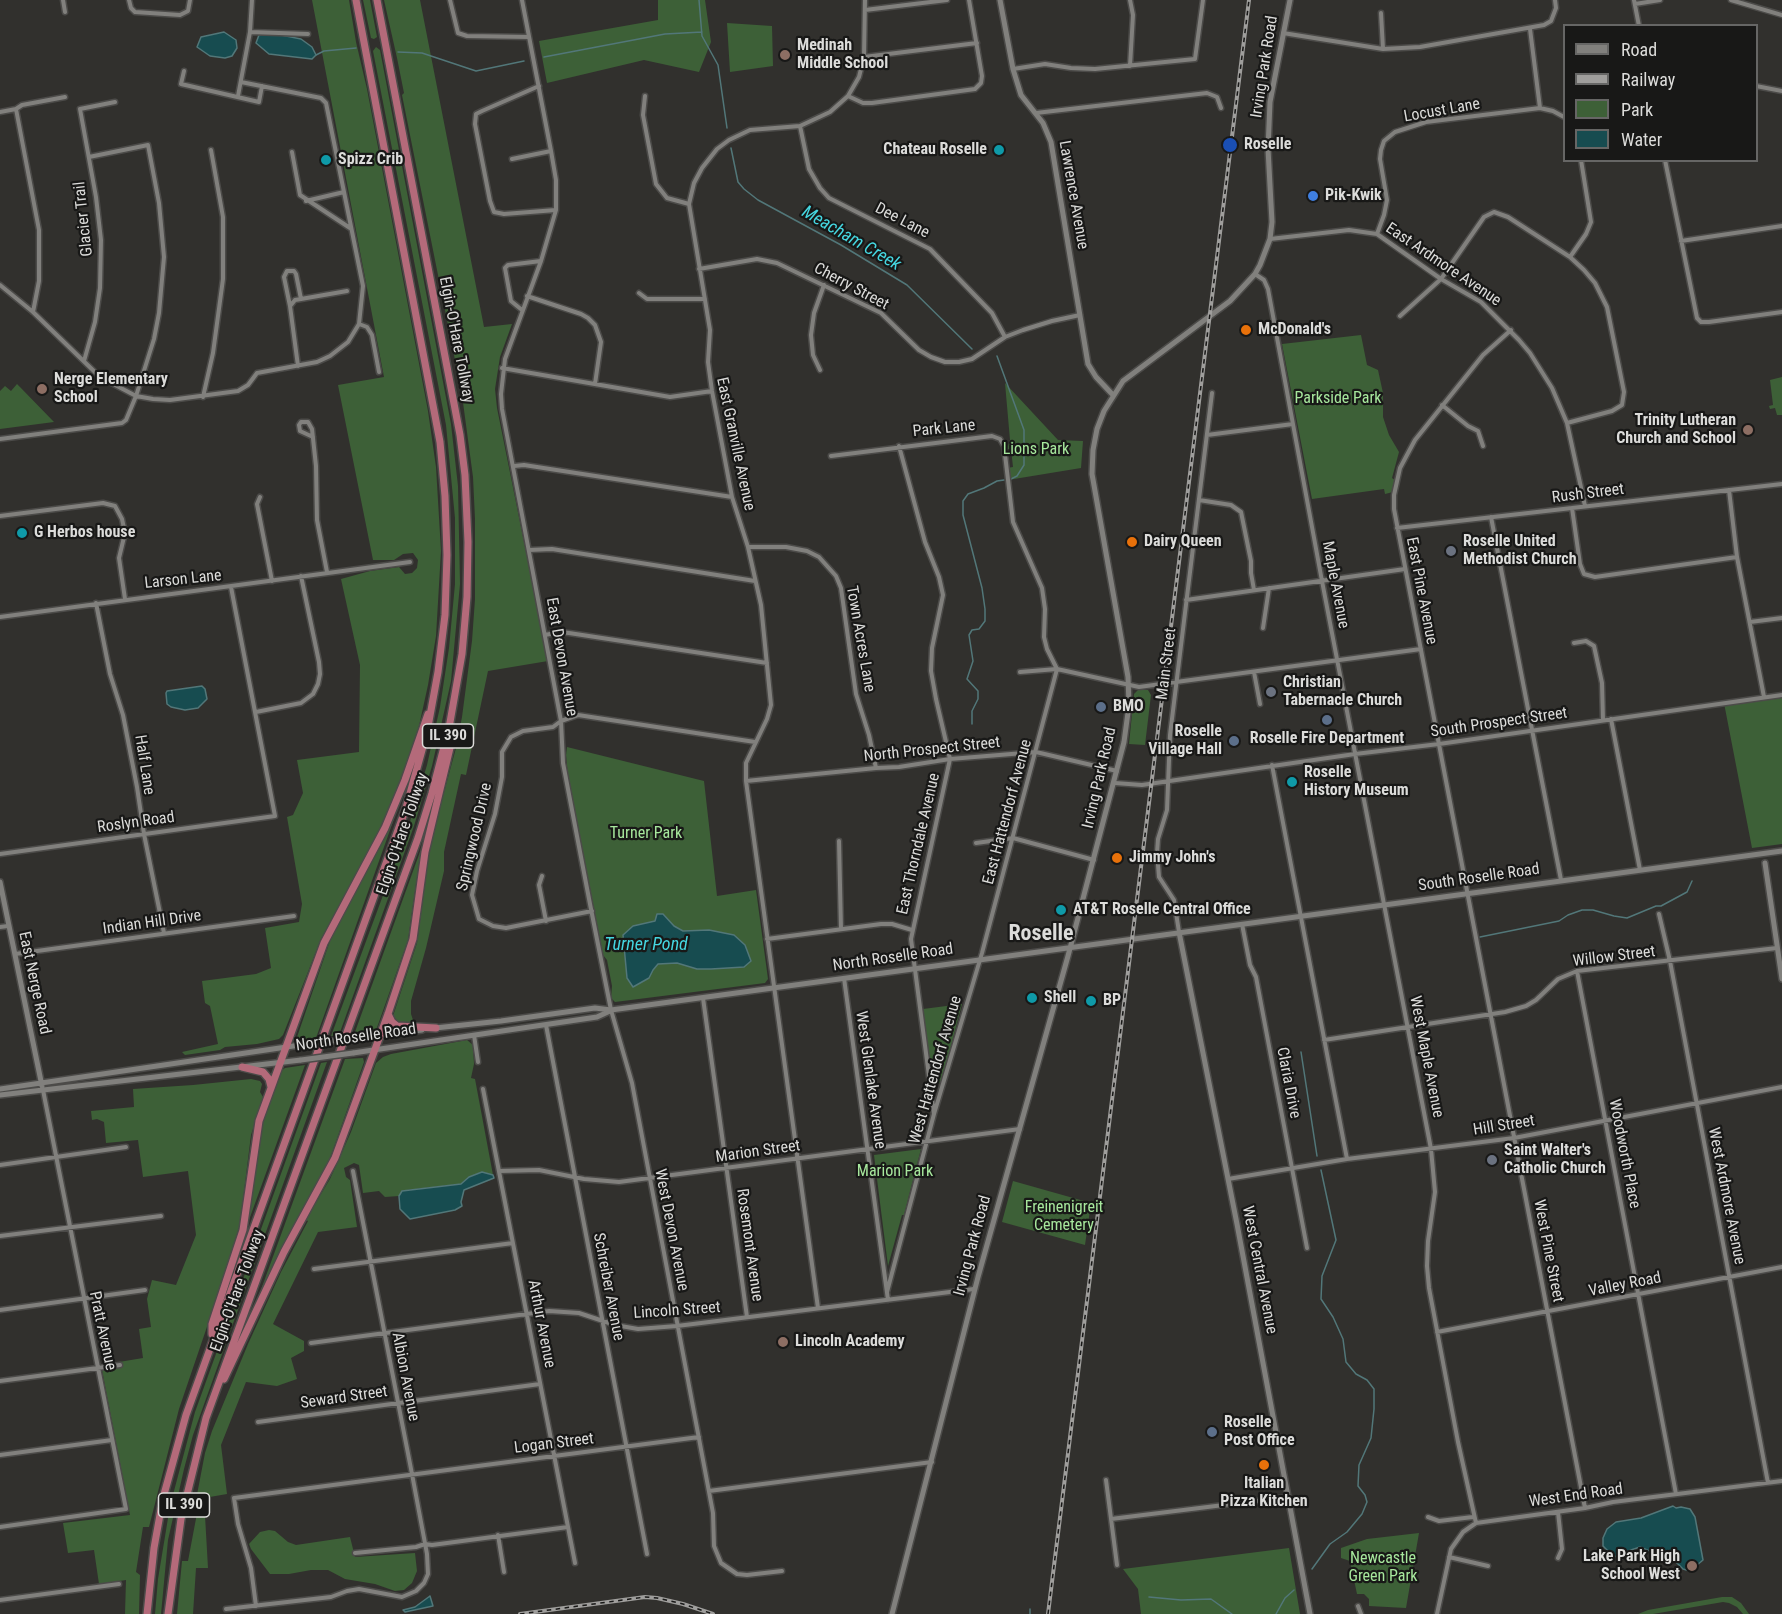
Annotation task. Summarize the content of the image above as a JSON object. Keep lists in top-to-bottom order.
{
  "streets": {
    "highway": ["Elgin-O'Hare Tollway", "IL 390"],
    "main road": [
      "Irving Park Road",
      "Lawrence Avenue",
      "South Roselle Road",
      "North Roselle Road",
      "East Nerge Road",
      "West Central Avenue"
    ],
    "street": [
      "Locust Lane",
      "Glacier Trail",
      "Dee Lane",
      "East Ardmore Avenue",
      "Cherry Street",
      "Park Lane",
      "East Granville Avenue",
      "Rush Street",
      "Larson Lane",
      "Maple Avenue",
      "East Pine Avenue",
      "Town Acres Lane",
      "East Devon Avenue",
      "Main Street",
      "South Prospect Street",
      "North Prospect Street",
      "Half Lane",
      "East Hattendorf Avenue",
      "Roslyn Road",
      "Springwood Drive",
      "East Thorndale Avenue",
      "Indian Hill Drive",
      "Willow Street",
      "West Maple Avenue",
      "West Hattendorf Avenue",
      "West Glenlake Avenue",
      "Claria Drive",
      "Hill Street",
      "Marion Street",
      "Woodworth Place",
      "West Ardmore Avenue",
      "West Devon Avenue",
      "Rosemont Avenue",
      "West Pine Street",
      "Valley Road",
      "Schreiber Avenue",
      "Lincoln Street",
      "Arthur Avenue",
      "Pratt Avenue",
      "Albion Avenue",
      "Seward Street",
      "Logan Street",
      "West End Road"
    ]
  },
  "crossings": [
    ["Irving Park Road", "Lawrence Avenue"],
    ["Irving Park Road", "East Ardmore Avenue"],
    ["Irving Park Road", "Maple Avenue"],
    ["Irving Park Road", "South Prospect Street"],
    ["Irving Park Road", "North Prospect Street"],
    ["Irving Park Road", "North Roselle Road"],
    ["Irving Park Road", "Marion Street"],
    ["Irving Park Road", "Lincoln Street"],
    ["Locust Lane", "East Ardmore Avenue"],
    ["Lawrence Avenue", "Cherry Street"],
    ["Dee Lane", "Cherry Street"],
    ["Dee Lane", "East Granville Avenue"],
    ["East Ardmore Avenue", "Rush Street"],
    ["East Ardmore Avenue", "East Pine Avenue"],
    ["Cherry Street", "East Granville Avenue"],
    ["Park Lane", "East Hattendorf Avenue"],
    ["Park Lane", "East Thorndale Avenue"],
    ["East Granville Avenue", "Town Acres Lane"],
    ["East Granville Avenue", "North Prospect Street"],
    ["East Granville Avenue", "Springwood Drive"],
    ["East Granville Avenue", "North Roselle Road"],
    ["East Granville Avenue", "Marion Street"],
    ["East Granville Avenue", "Lincoln Street"],
    ["Rush Street", "East Pine Avenue"],
    ["Larson Lane", "Half Lane"],
    ["Maple Avenue", "South Prospect Street"],
    ["Maple Avenue", "South Roselle Road"],
    ["Maple Avenue", "West Maple Avenue"],
    ["East Pine Avenue", "South Prospect Street"],
    ["East Pine Avenue", "South Roselle Road"],
    ["East Pine Avenue", "West Pine Street"],
    ["Town Acres Lane", "North Prospect Street"],
    ["East Devon Avenue", "Springwood Drive"],
    ["East Devon Avenue", "North Roselle Road"],
    ["East Devon Avenue", "West Devon Avenue"],
    ["Main Street", "South Prospect Street"],
    ["Main Street", "South Roselle Road"],
    ["Main Street", "North Roselle Road"],
    ["Main Street", "West Central Avenue"],
    ["North Prospect Street", "East Hattendorf Avenue"],
    ["North Prospect Street", "East Thorndale Avenue"],
    ["Half Lane", "Roslyn Road"],
    ["Half Lane", "Indian Hill Drive"],
    ["East Hattendorf Avenue", "North Roselle Road"],
    ["East Hattendorf Avenue", "West Hattendorf Avenue"],
    ["East Thorndale Avenue", "North Roselle Road"],
    ["East Thorndale Avenue", "West Hattendorf Avenue"],
    ["South Roselle Road", "North Roselle Road"],
    ["South Roselle Road", "West Maple Avenue"],
    ["South Roselle Road", "Claria Drive"],
    ["South Roselle Road", "West Pine Street"],
    ["South Roselle Road", "West Central Avenue"],
    ["Indian Hill Drive", "East Nerge Road"],
    ["Willow Street", "West Maple Avenue"],
    ["Willow Street", "Woodworth Place"],
    ["Willow Street", "West Ardmore Avenue"],
    ["Willow Street", "West Pine Street"],
    ["North Roselle Road", "East Nerge Road"],
    ["North Roselle Road", "West Hattendorf Avenue"],
    ["North Roselle Road", "West Glenlake Avenue"],
    ["North Roselle Road", "West Devon Avenue"],
    ["North Roselle Road", "Rosemont Avenue"],
    ["North Roselle Road", "West Central Avenue"],
    ["North Roselle Road", "Schreiber Avenue"],
    ["North Roselle Road", "Pratt Avenue"],
    ["East Nerge Road", "Pratt Avenue"],
    ["West Maple Avenue", "Hill Street"],
    ["West Maple Avenue", "Valley Road"],
    ["West Hattendorf Avenue", "West Glenlake Avenue"],
    ["West Hattendorf Avenue", "Marion Street"],
    ["West Glenlake Avenue", "Marion Street"],
    ["West Glenlake Avenue", "Lincoln Street"],
    ["Claria Drive", "Hill Street"],
    ["Hill Street", "Woodworth Place"],
    ["Hill Street", "West Ardmore Avenue"],
    ["Hill Street", "West Pine Street"],
    ["Hill Street", "West Central Avenue"],
    ["Marion Street", "West Devon Avenue"],
    ["Marion Street", "Rosemont Avenue"],
    ["Marion Street", "Schreiber Avenue"],
    ["Marion Street", "Arthur Avenue"],
    ["Woodworth Place", "Valley Road"],
    ["Woodworth Place", "West End Road"],
    ["West Ardmore Avenue", "Valley Road"],
    ["West Ardmore Avenue", "West End Road"],
    ["West Devon Avenue", "Lincoln Street"],
    ["West Devon Avenue", "Logan Street"],
    ["Rosemont Avenue", "Lincoln Street"],
    ["West Pine Street", "Valley Road"],
    ["West Pine Street", "West End Road"],
    ["Schreiber Avenue", "Lincoln Street"],
    ["Schreiber Avenue", "Logan Street"],
    ["Lincoln Street", "Arthur Avenue"],
    ["Lincoln Street", "Albion Avenue"],
    ["Arthur Avenue", "Seward Street"],
    ["Arthur Avenue", "Logan Street"],
    ["Albion Avenue", "Seward Street"],
    ["Albion Avenue", "Logan Street"]
  ],
  "districts": ["Roselle"],
  "water": ["Meacham Creek", "Turner Pond"],
  "parks": [
    "Parkside Park",
    "Lions Park",
    "Turner Park",
    "Marion Park",
    "Freinenigreit Cemetery",
    "Newcastle Green Park"
  ],
  "places": [
    "Medinah Middle School",
    "Roselle",
    "Chateau Roselle",
    "Spizz Crib",
    "Pik-Kwik",
    "McDonald's",
    "Nerge Elementary School",
    "Trinity Lutheran Church and School",
    "G Herbos house",
    "Dairy Queen",
    "Roselle United Methodist Church",
    "Christian Tabernacle Church",
    "BMO",
    "Roselle Fire Department",
    "Roselle Village Hall",
    "Roselle History Museum",
    "Jimmy John's",
    "AT&T Roselle Central Office",
    "Shell",
    "BP",
    "Saint Walter's Catholic Church",
    "Lincoln Academy",
    "Roselle Post Office",
    "Italian Pizza Kitchen",
    "Lake Park High School West"
  ],
  "legend": [
    "Road",
    "Railway",
    "Park",
    "Water"
  ]
}
